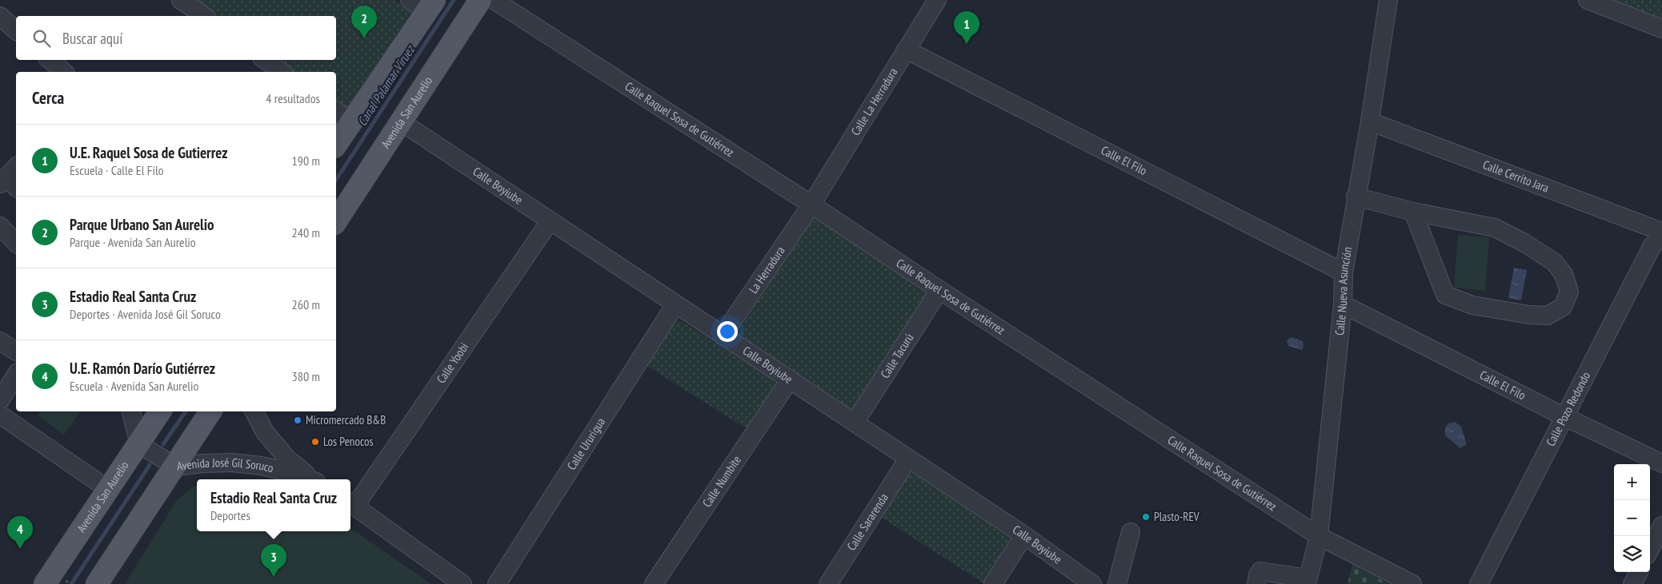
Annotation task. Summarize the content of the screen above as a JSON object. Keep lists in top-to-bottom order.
{
  "streets": {
    "main road": ["Avenida San Aurelio"],
    "street": [
      "Calle La Herradura",
      "Calle Raquel Sosa de Gutiérrez",
      "Calle El Filo",
      "Calle Cerrito Jara",
      "Calle Boyiube",
      "La Herradura",
      "Calle Nueva Asunción",
      "Calle Tacurú",
      "Calle Yoobi",
      "Calle Pozo Redondo",
      "Calle Ururigua",
      "Avenida José Gil Soruco",
      "Calle Numbite",
      "Calle Sararenda"
    ]
  },
  "crossings": [
    ["Calle La Herradura", "Calle Raquel Sosa de Gutiérrez"],
    ["Calle La Herradura", "Calle El Filo"],
    ["Calle La Herradura", "La Herradura"],
    ["Avenida San Aurelio", "Calle Boyiube"],
    ["Avenida San Aurelio", "Avenida José Gil Soruco"],
    ["Calle Raquel Sosa de Gutiérrez", "La Herradura"],
    ["Calle Raquel Sosa de Gutiérrez", "Calle Nueva Asunción"],
    ["Calle Raquel Sosa de Gutiérrez", "Calle Tacurú"],
    ["Calle El Filo", "Calle Nueva Asunción"],
    ["Calle El Filo", "Calle Pozo Redondo"],
    ["Calle Cerrito Jara", "Calle Nueva Asunción"],
    ["Calle Boyiube", "La Herradura"],
    ["Calle Boyiube", "Calle Tacurú"],
    ["Calle Boyiube", "Calle Yoobi"],
    ["Calle Boyiube", "Calle Ururigua"],
    ["Calle Boyiube", "Calle Numbite"],
    ["Calle Boyiube", "Calle Sararenda"]
  ],
  "water": ["Canal Palamar Viruez"],
  "places": ["Micromercado B&B", "Los Penocos", "Plasto-REV"],
  "page": {
    "pins": [
      "2",
      "1",
      "4",
      "3"
    ],
    "search": "Buscar aquí",
    "heading": ["Cerca", "4 resultados"],
    "list": [
      {
        "mark": "1",
        "name": "U.E. Raquel Sosa de Gutierrez",
        "note": "Escuela · Calle El Filo",
        "value": "190 m"
      },
      {
        "mark": "2",
        "name": "Parque Urbano San Aurelio",
        "note": "Parque · Avenida San Aurelio",
        "value": "240 m"
      },
      {
        "mark": "3",
        "name": "Estadio Real Santa Cruz",
        "note": "Deportes · Avenida José Gil Soruco",
        "value": "260 m"
      },
      {
        "mark": "4",
        "name": "U.E. Ramón Darío Gutiérrez",
        "note": "Escuela · Avenida San Aurelio",
        "value": "380 m"
      }
    ],
    "map_buttons": ["+", "−"],
    "popup": ["Estadio Real Santa Cruz", "Deportes"]
  }
}
